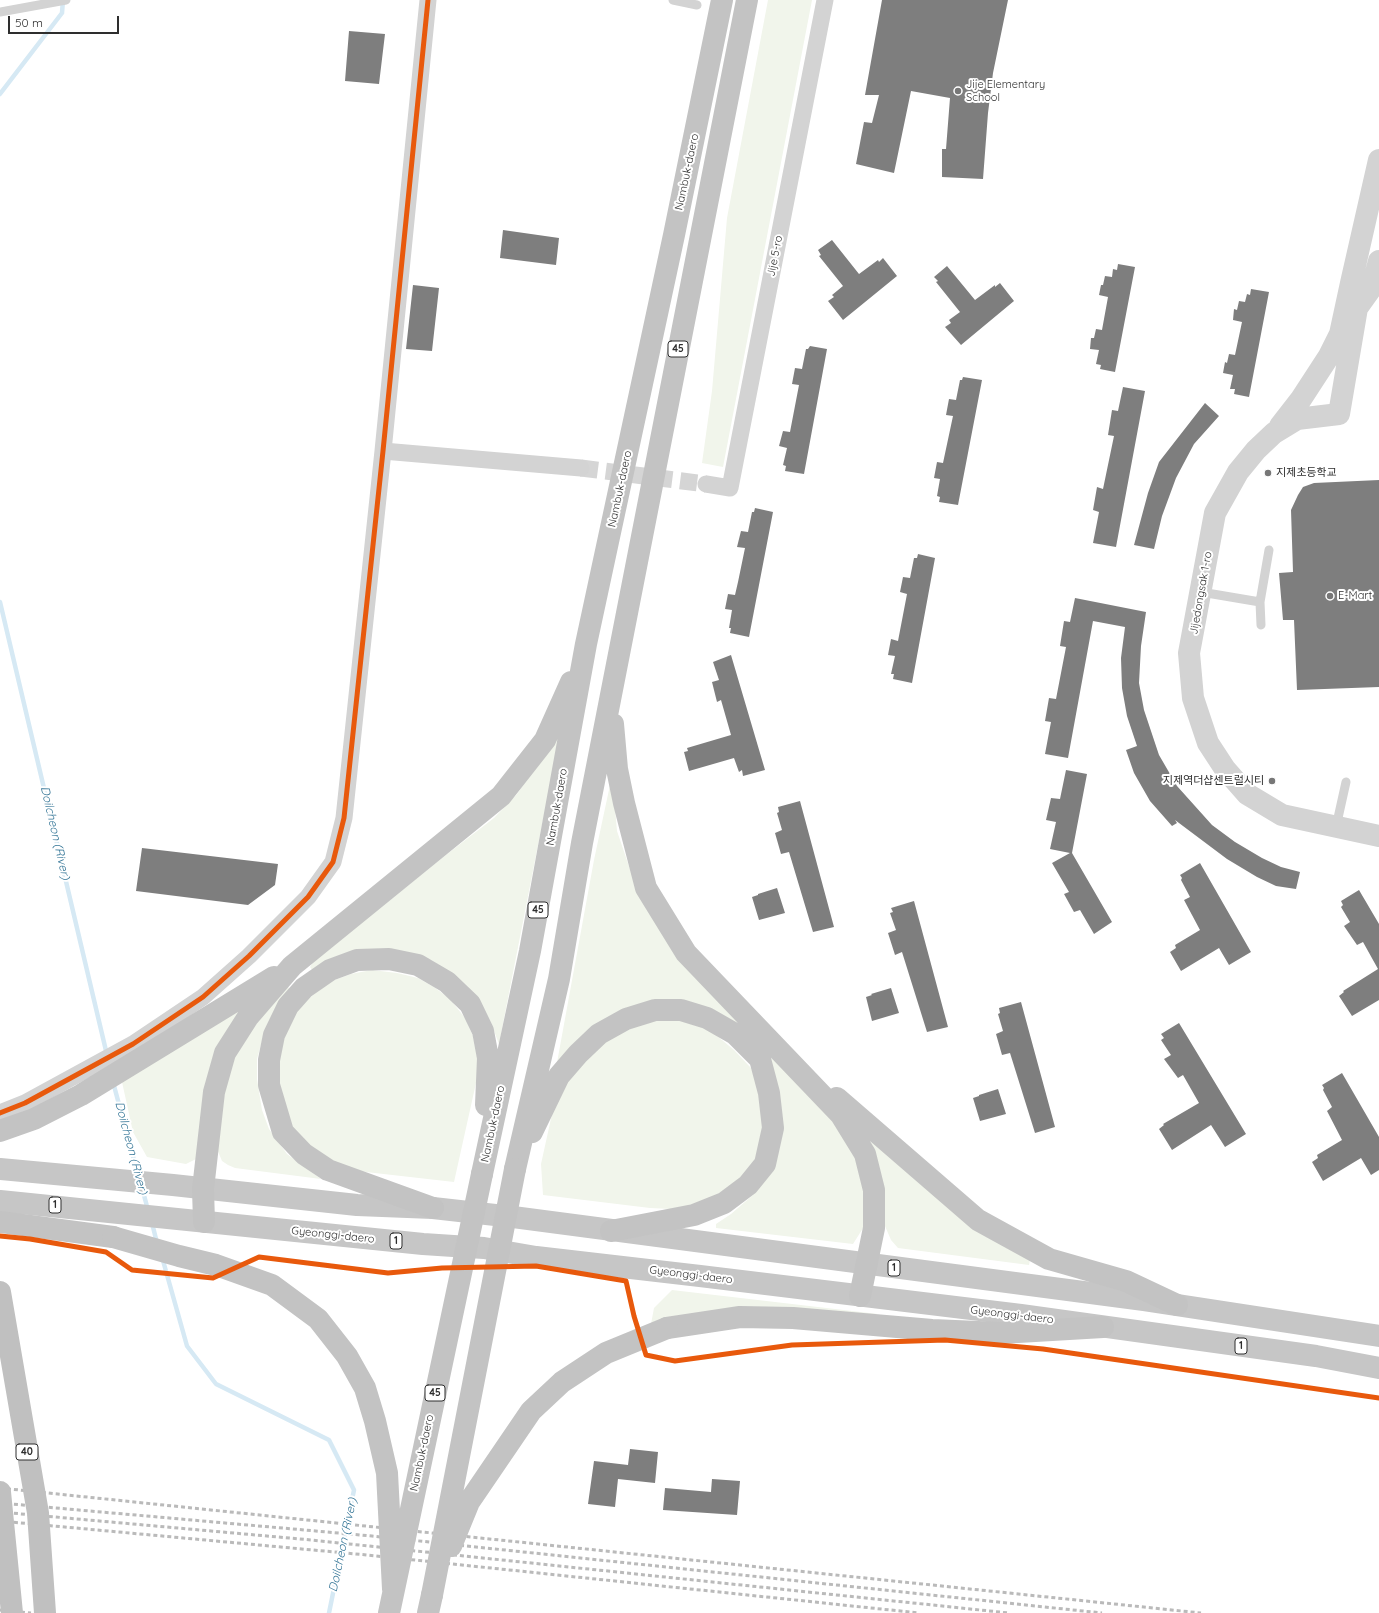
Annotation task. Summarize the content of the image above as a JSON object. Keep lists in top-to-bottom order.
{
  "streets": {
    "highway": ["Nambuk-daero", "45", "40"],
    "main road": ["1", "Gyeonggi-daero"],
    "street": ["Jije 5-ro", "Jijedongsak 1-ro"]
  },
  "water": ["Doilcheon (River)"],
  "places": [
    "Jije Elementary School",
    "지제초등학교",
    "E-Mart",
    "지제역더샵센트럴시티"
  ],
  "scale_bar": "50 m"
}
